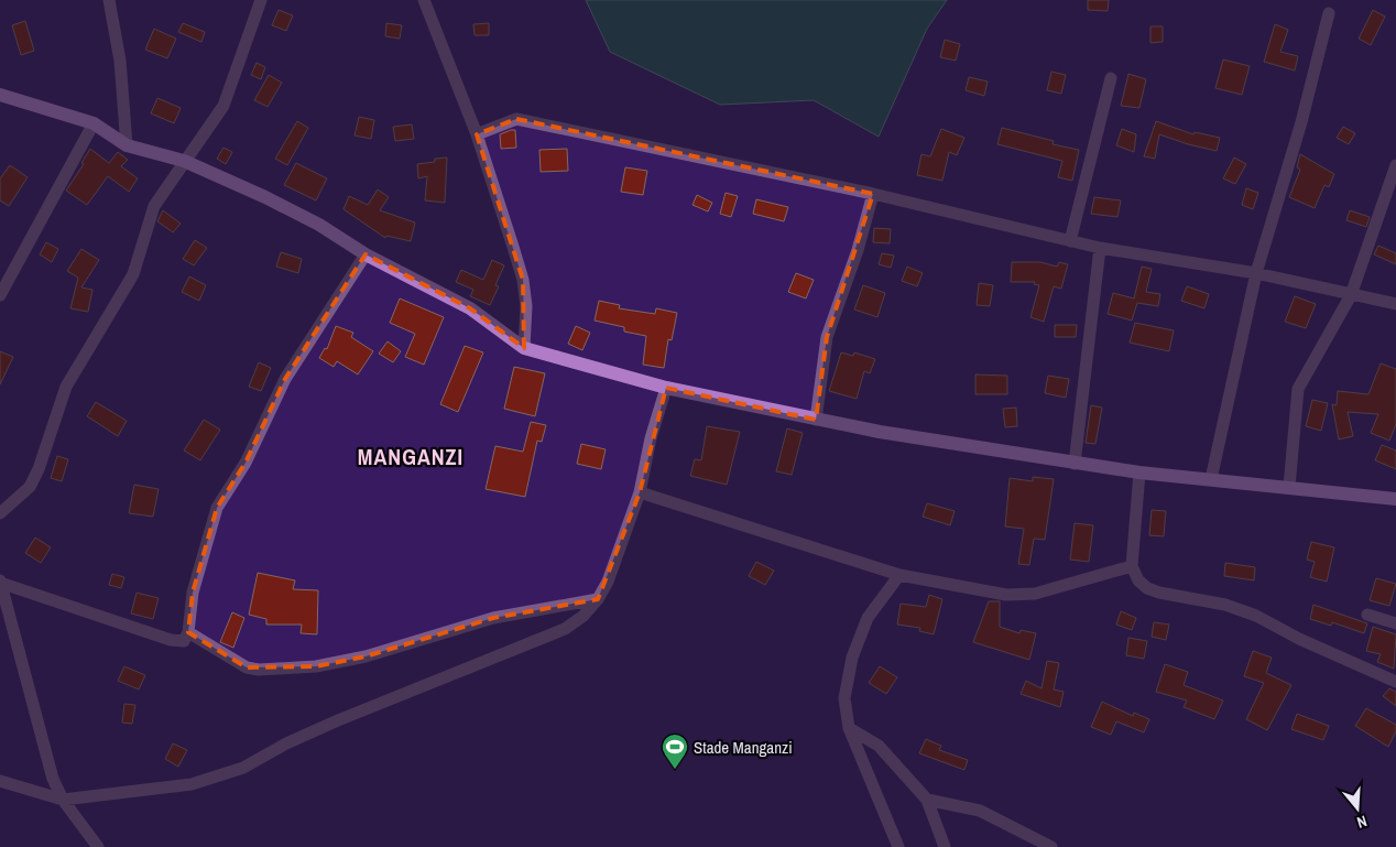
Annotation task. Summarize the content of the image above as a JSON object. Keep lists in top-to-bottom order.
{
  "districts": ["MANGANZI"],
  "places": {
    "sports": ["Stade Manganzi"]
  },
  "north": "bottom"
}
